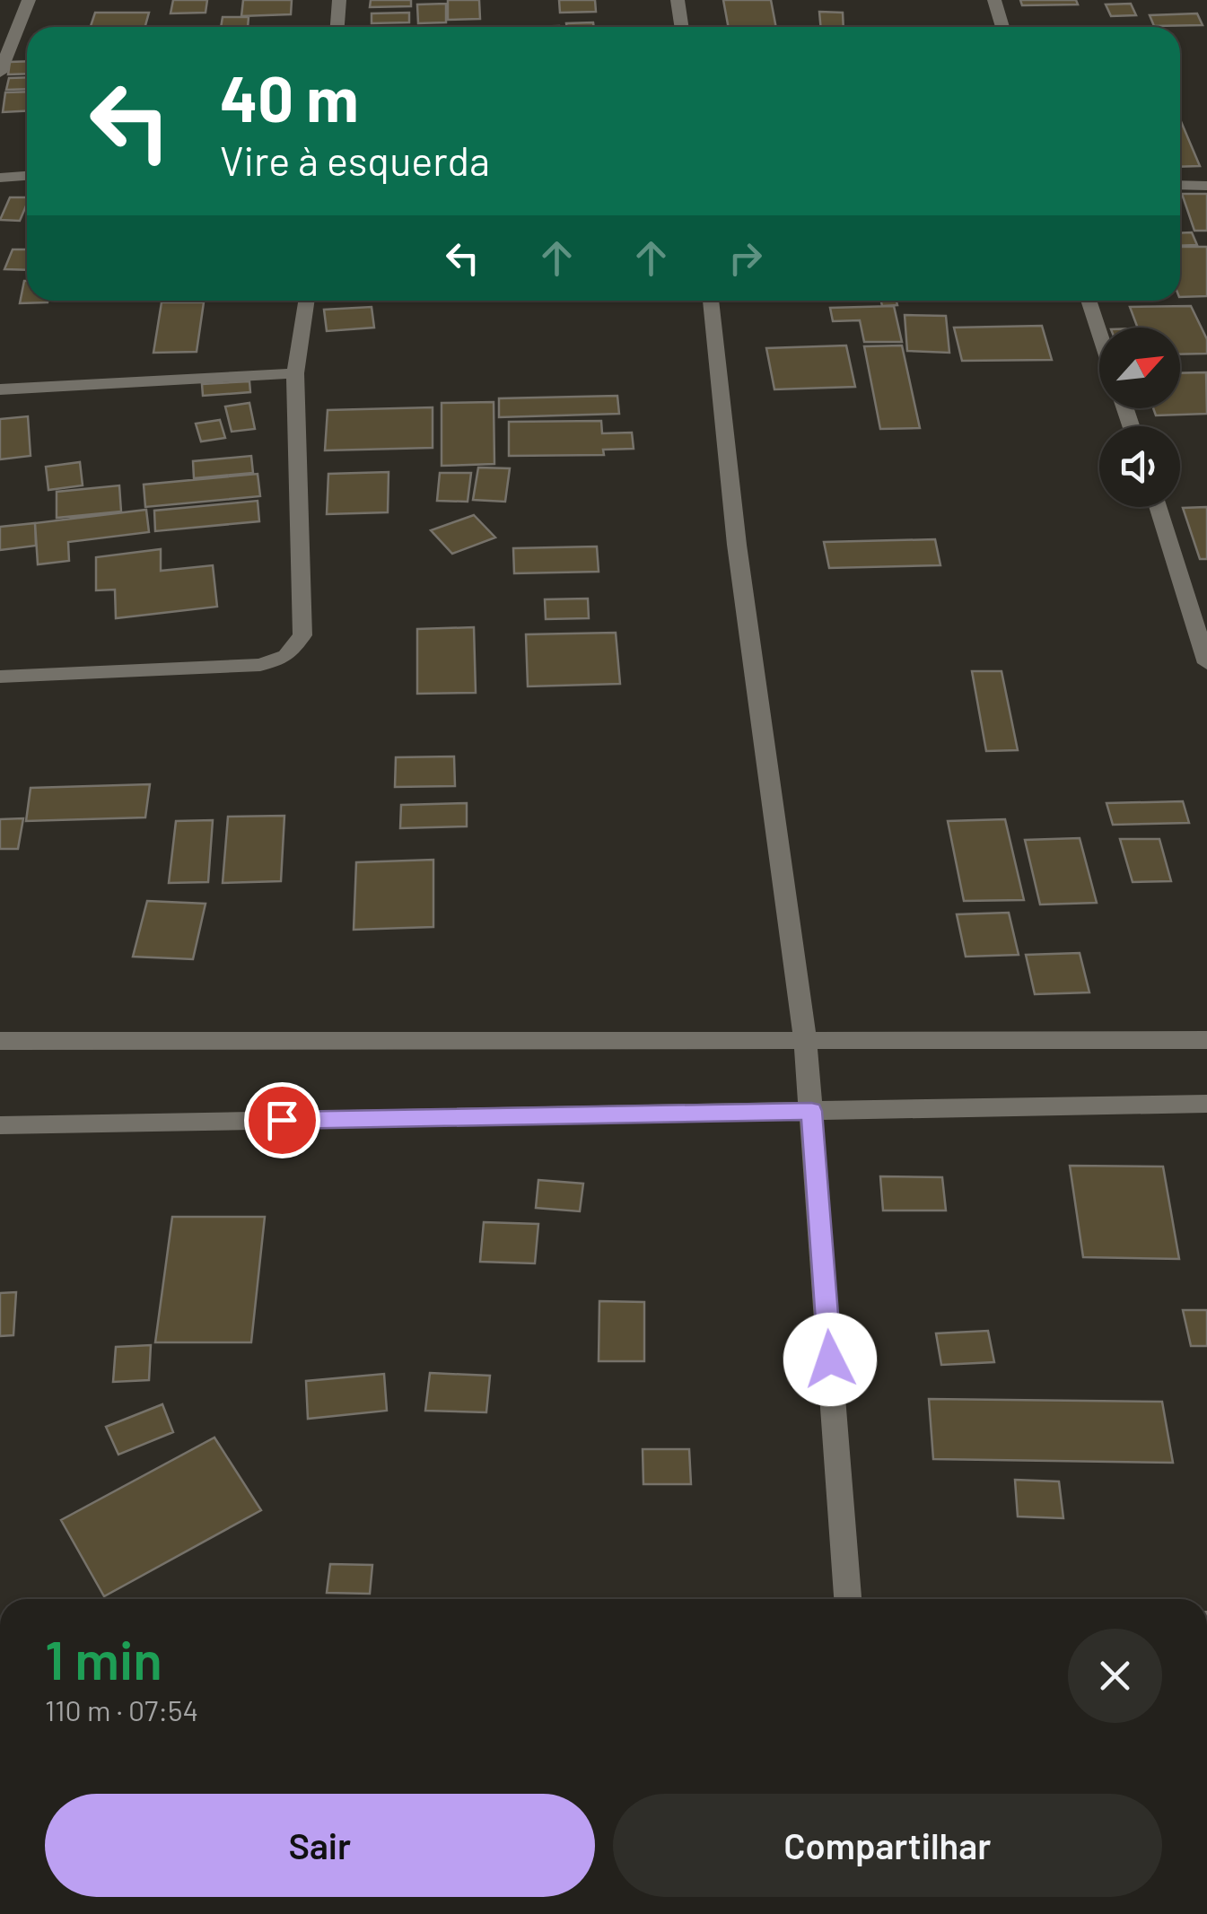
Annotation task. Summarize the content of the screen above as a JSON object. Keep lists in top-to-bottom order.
{
  "north": "top right",
  "page": {
    "turn": ["40 m", "Vire à esquerda"],
    "heading": ["1 min", "110 m · 07:54"],
    "buttons": ["Sair", "Compartilhar"]
  }
}
